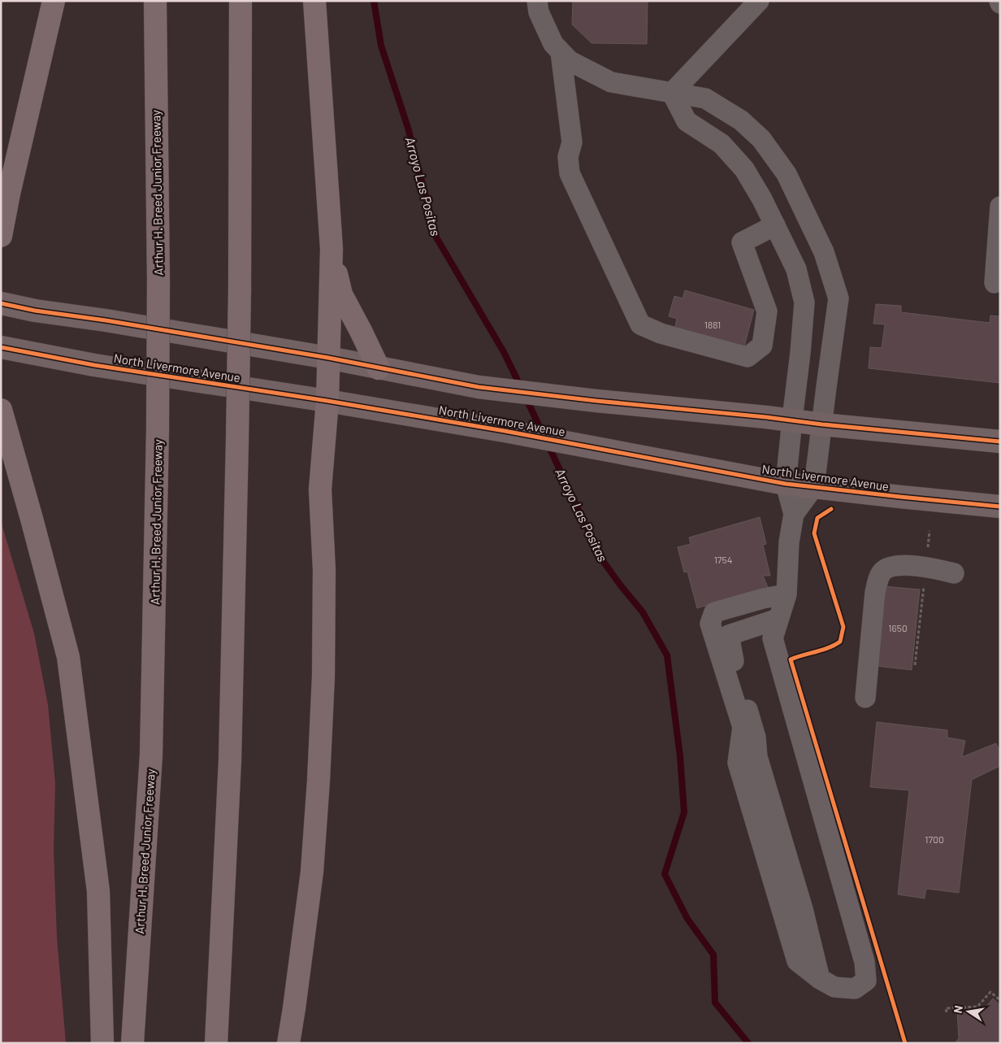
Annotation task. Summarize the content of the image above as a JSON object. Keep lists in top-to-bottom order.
{
  "streets": {
    "highway": ["Arthur H. Breed Junior Freeway"],
    "main road": ["North Livermore Avenue"]
  },
  "water": ["Arroyo Las Positas"],
  "house_numbers": [
    "1881",
    "1754",
    "1650",
    "1700"
  ],
  "north": "left"
}
